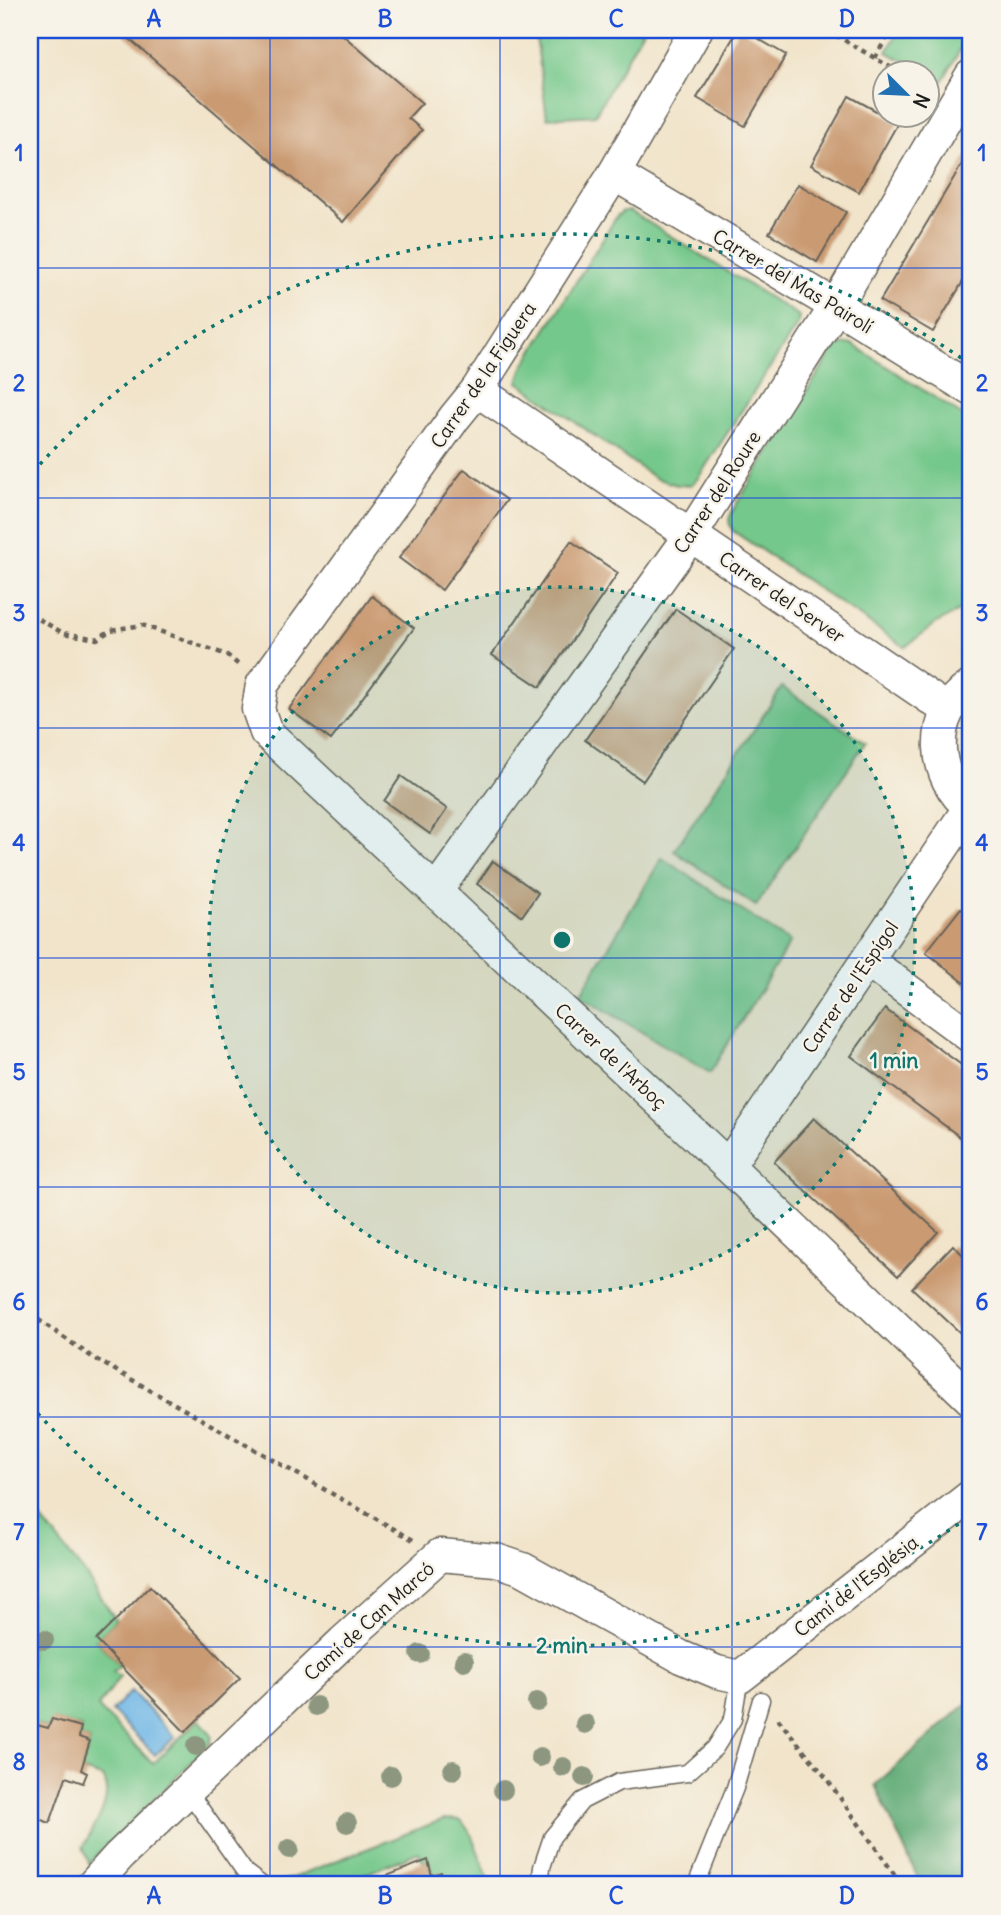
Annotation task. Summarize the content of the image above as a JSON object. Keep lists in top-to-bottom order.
{
  "streets": {
    "street": [
      "Carrer del Mas Pairolí",
      "Carrer de la Figuera",
      "Carrer del Roure",
      "Carrer del Server",
      "Carrer de l'Espígol",
      "Carrer de l'Arboç",
      "Camí de l'Església",
      "Camí de Can Marcó"
    ]
  },
  "crossings": [
    ["Carrer del Mas Pairolí", "Carrer de la Figuera"],
    ["Carrer del Mas Pairolí", "Carrer del Roure"],
    ["Carrer de la Figuera", "Carrer del Server"],
    ["Carrer de la Figuera", "Carrer de l'Arboç"],
    ["Carrer del Roure", "Carrer del Server"],
    ["Carrer del Roure", "Carrer de l'Arboç"],
    ["Carrer del Server", "Carrer de l'Espígol"],
    ["Carrer de l'Espígol", "Carrer de l'Arboç"],
    ["Camí de l'Església", "Camí de Can Marcó"]
  ],
  "north": "bottom right",
  "grid": {
    "columns": [
      "A",
      "B",
      "C",
      "D"
    ],
    "rows": [
      "1",
      "2",
      "3",
      "4",
      "5",
      "6",
      "7",
      "8"
    ]
  },
  "rings": ["1 min", "2 min"]
}
